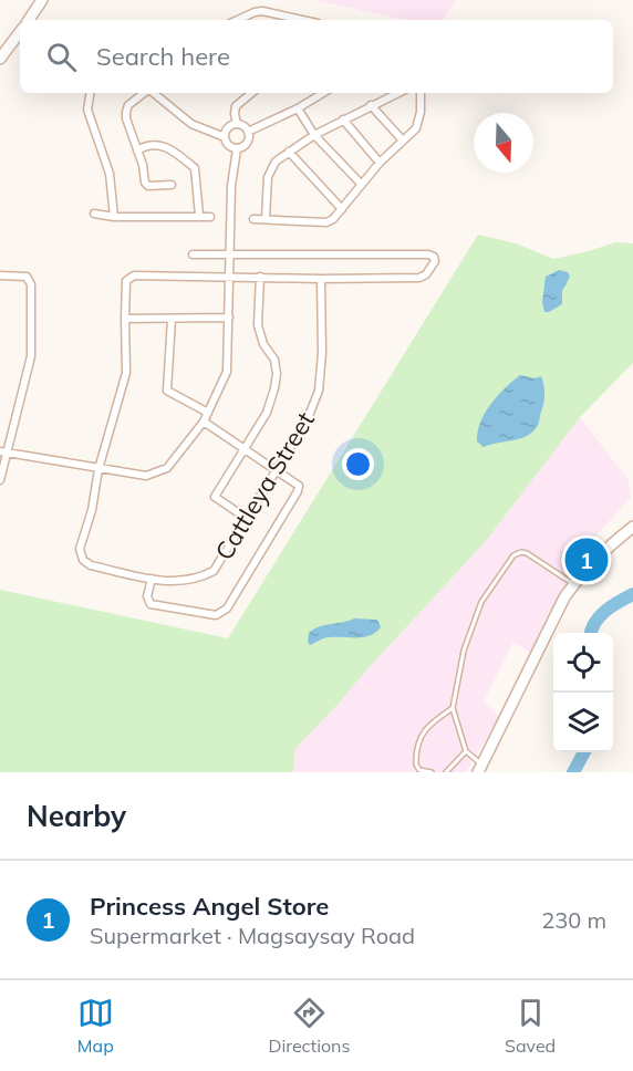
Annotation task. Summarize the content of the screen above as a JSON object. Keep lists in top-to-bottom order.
{
  "streets": {
    "street": ["Cattleya Street"]
  },
  "north": "bottom",
  "page": {
    "search": "Search here",
    "pins": "1",
    "heading": "Nearby",
    "list": [
      {
        "mark": "1",
        "name": "Princess Angel Store",
        "note": "Supermarket · Magsaysay Road",
        "value": "230 m"
      }
    ],
    "nav": ["Map", "Directions", "Saved"]
  }
}
